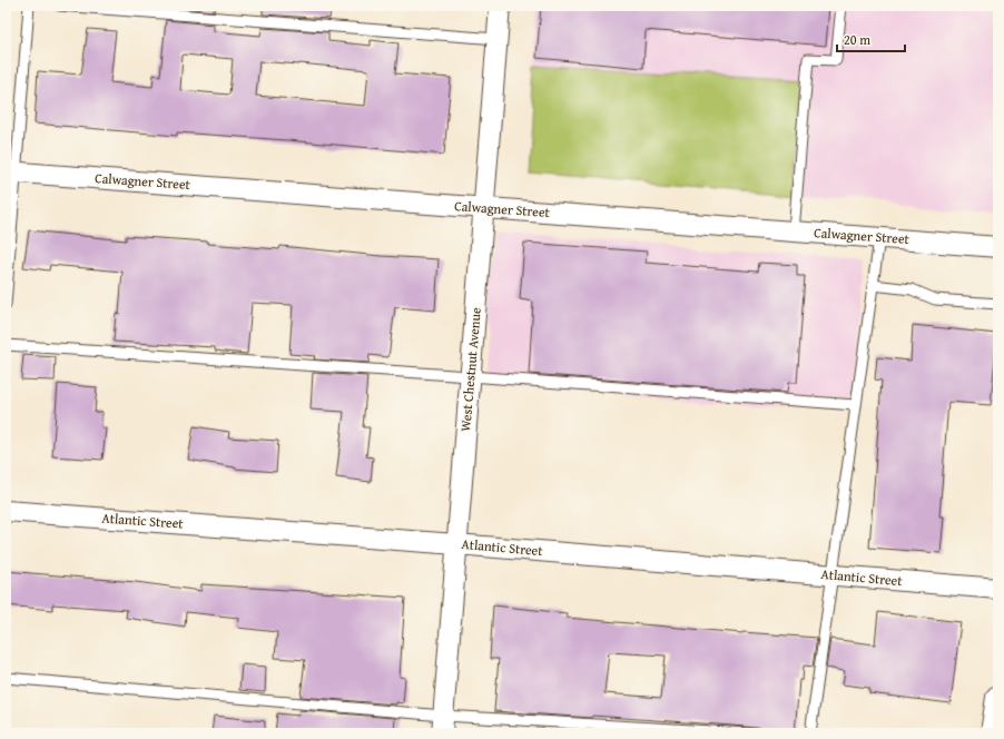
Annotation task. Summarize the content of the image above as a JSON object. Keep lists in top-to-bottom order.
{
  "streets": {
    "street": ["Calwagner Street", "West Chestnut Avenue", "Atlantic Street"]
  },
  "crossings": [
    ["Calwagner Street", "West Chestnut Avenue"],
    ["West Chestnut Avenue", "Atlantic Street"]
  ],
  "scale_bar": "20 m"
}
